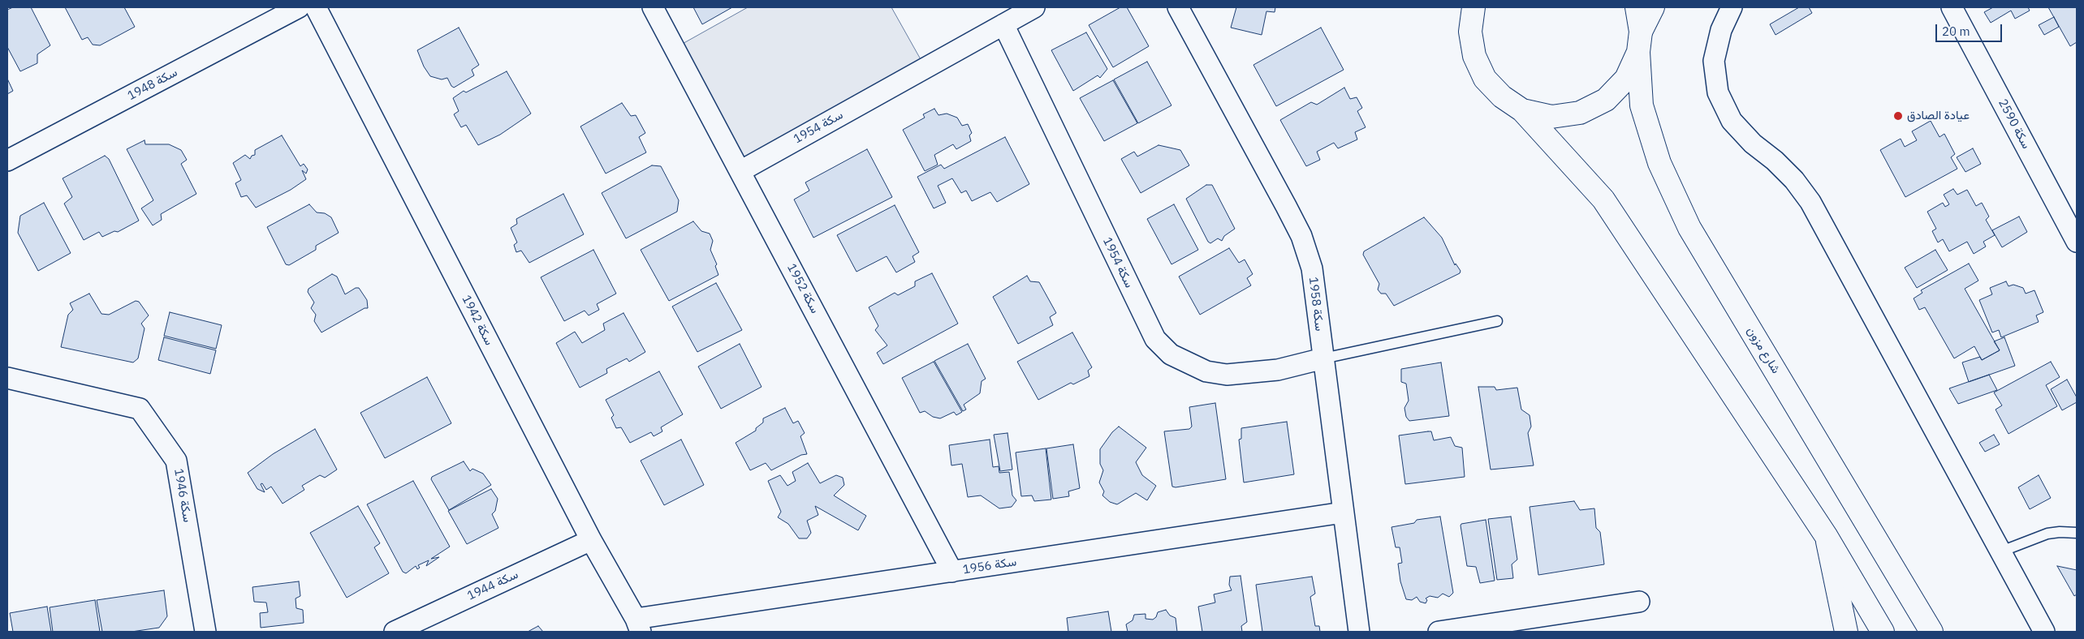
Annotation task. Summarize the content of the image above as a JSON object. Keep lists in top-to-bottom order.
{
  "streets": {
    "main road": ["شارع مزون"],
    "street": [
      "سكة 1948",
      "سكة 2590",
      "سكة 1954",
      "سكة 1952",
      "سكة 1958",
      "سكة 1942",
      "سكة 1946",
      "سكة 1956",
      "سكة 1944"
    ]
  },
  "crossings": [
    ["سكة 1954", "سكة 1952"],
    ["سكة 1954", "سكة 1958"],
    ["سكة 1952", "سكة 1956"],
    ["سكة 1958", "سكة 1956"],
    ["سكة 1942", "سكة 1956"],
    ["سكة 1942", "سكة 1944"]
  ],
  "places": ["عيادة الصادق"],
  "scale_bar": "20 m"
}
